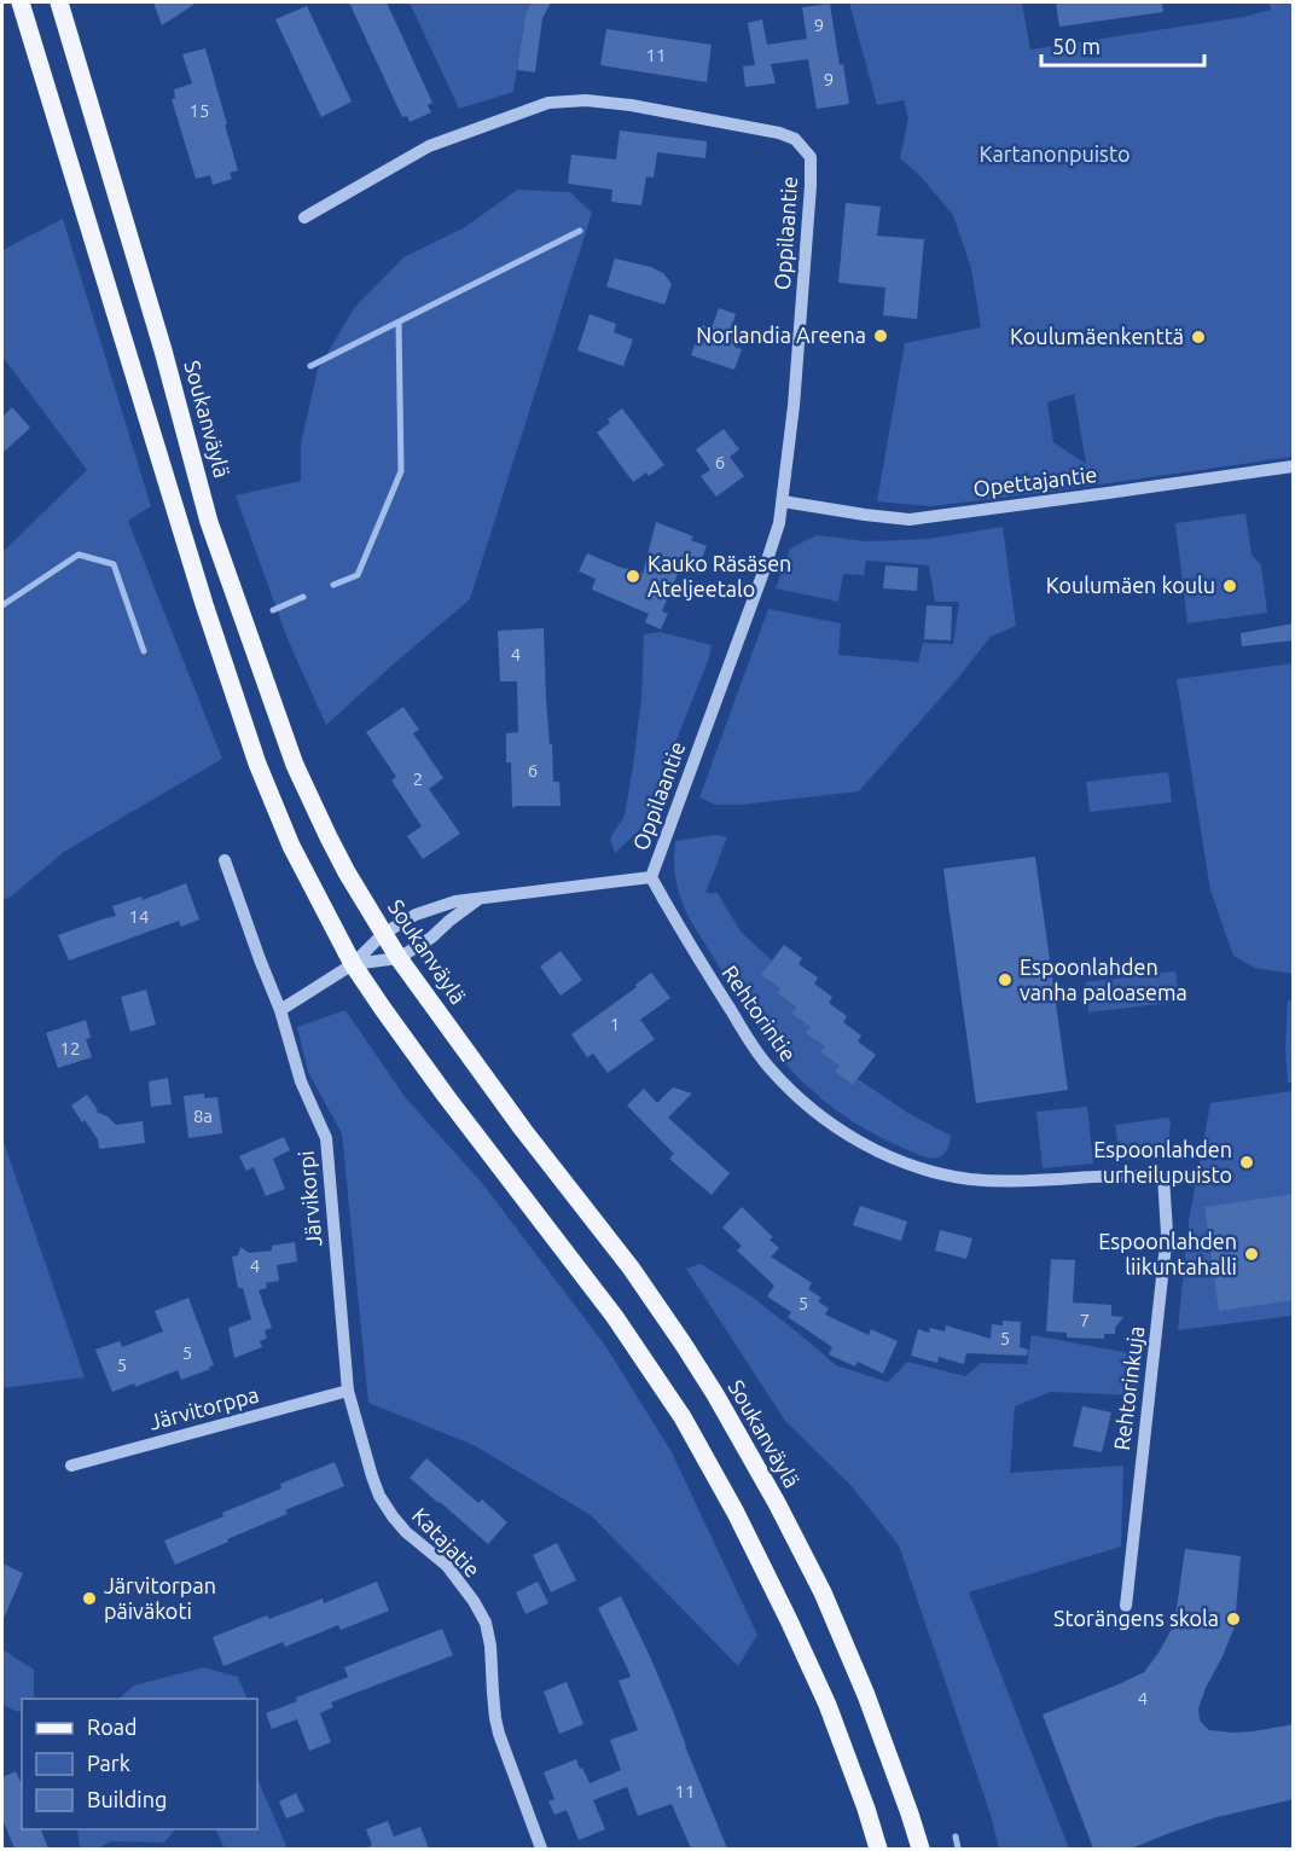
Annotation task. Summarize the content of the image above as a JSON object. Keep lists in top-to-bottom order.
{
  "streets": {
    "main road": ["Soukanväylä"],
    "street": [
      "Oppilaantie",
      "Opettajantie",
      "Rehtorintie",
      "Järvikorpi",
      "Rehtorinkuja",
      "Järvitorppa",
      "Katajatie"
    ]
  },
  "crossings": [
    ["Oppilaantie", "Opettajantie"],
    ["Oppilaantie", "Rehtorintie"],
    ["Rehtorintie", "Rehtorinkuja"],
    ["Järvikorpi", "Järvitorppa"],
    ["Järvikorpi", "Katajatie"],
    ["Järvitorppa", "Katajatie"]
  ],
  "parks": ["Kartanonpuisto"],
  "places": [
    "Norlandia Areena",
    "Koulumäenkenttä",
    "Kauko Räsäsen Ateljeetalo",
    "Koulumäen koulu",
    "Espoonlahden vanha paloasema",
    "Espoonlahden urheilupuisto",
    "Espoonlahden liikuntahalli",
    "Järvitorpan päiväkoti",
    "Storängens skola"
  ],
  "house_numbers": [
    "9",
    "11",
    "9",
    "15",
    "6",
    "4",
    "6",
    "2",
    "14",
    "1",
    "12",
    "8a",
    "4",
    "5",
    "7",
    "5",
    "5",
    "5",
    "4",
    "11"
  ],
  "legend": ["Road", "Park", "Building"],
  "scale_bar": "50 m"
}
